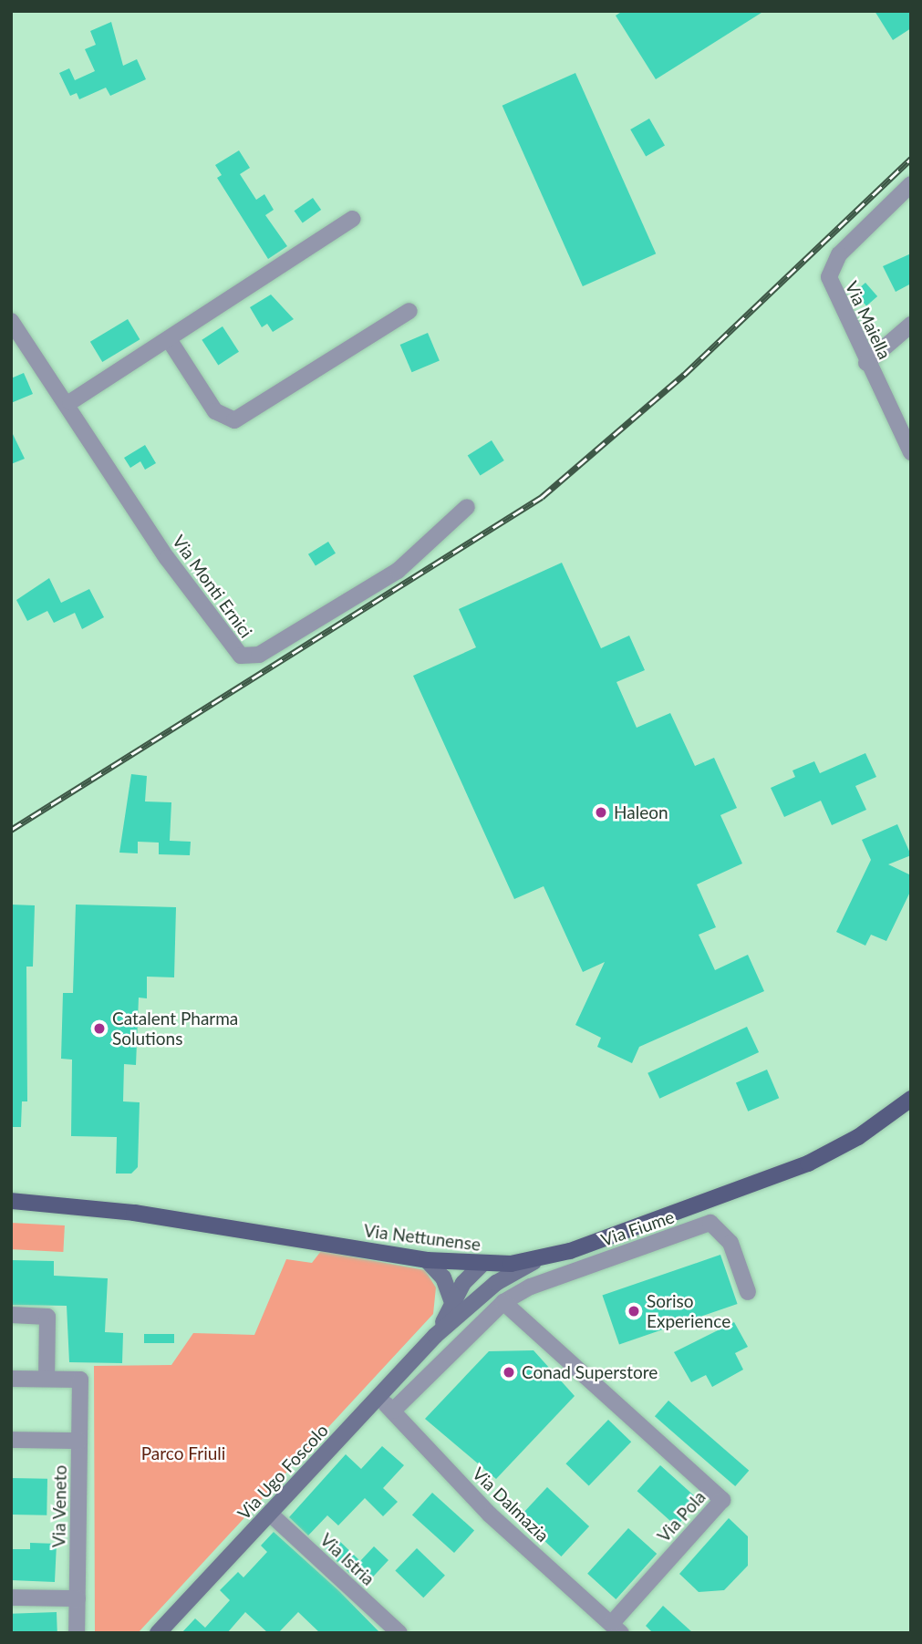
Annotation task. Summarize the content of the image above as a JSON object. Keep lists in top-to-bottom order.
{
  "streets": {
    "main road": ["Via Nettunense"],
    "street": [
      "Via Maiella",
      "Via Monti Ernici",
      "Via Fiume",
      "Via Ugo Foscolo",
      "Via Dalmazia",
      "Via Veneto",
      "Via Pola",
      "Via Istria"
    ]
  },
  "crossings": [
    ["Via Fiume", "Via Dalmazia"],
    ["Via Fiume", "Via Pola"],
    ["Via Nettunense", "Via Ugo Foscolo"],
    ["Via Ugo Foscolo", "Via Dalmazia"],
    ["Via Ugo Foscolo", "Via Istria"],
    ["Via Dalmazia", "Via Pola"]
  ],
  "parks": ["Parco Friuli"],
  "places": [
    "Haleon",
    "Catalent Pharma Solutions",
    "Soriso Experience",
    "Conad Superstore"
  ]
}
